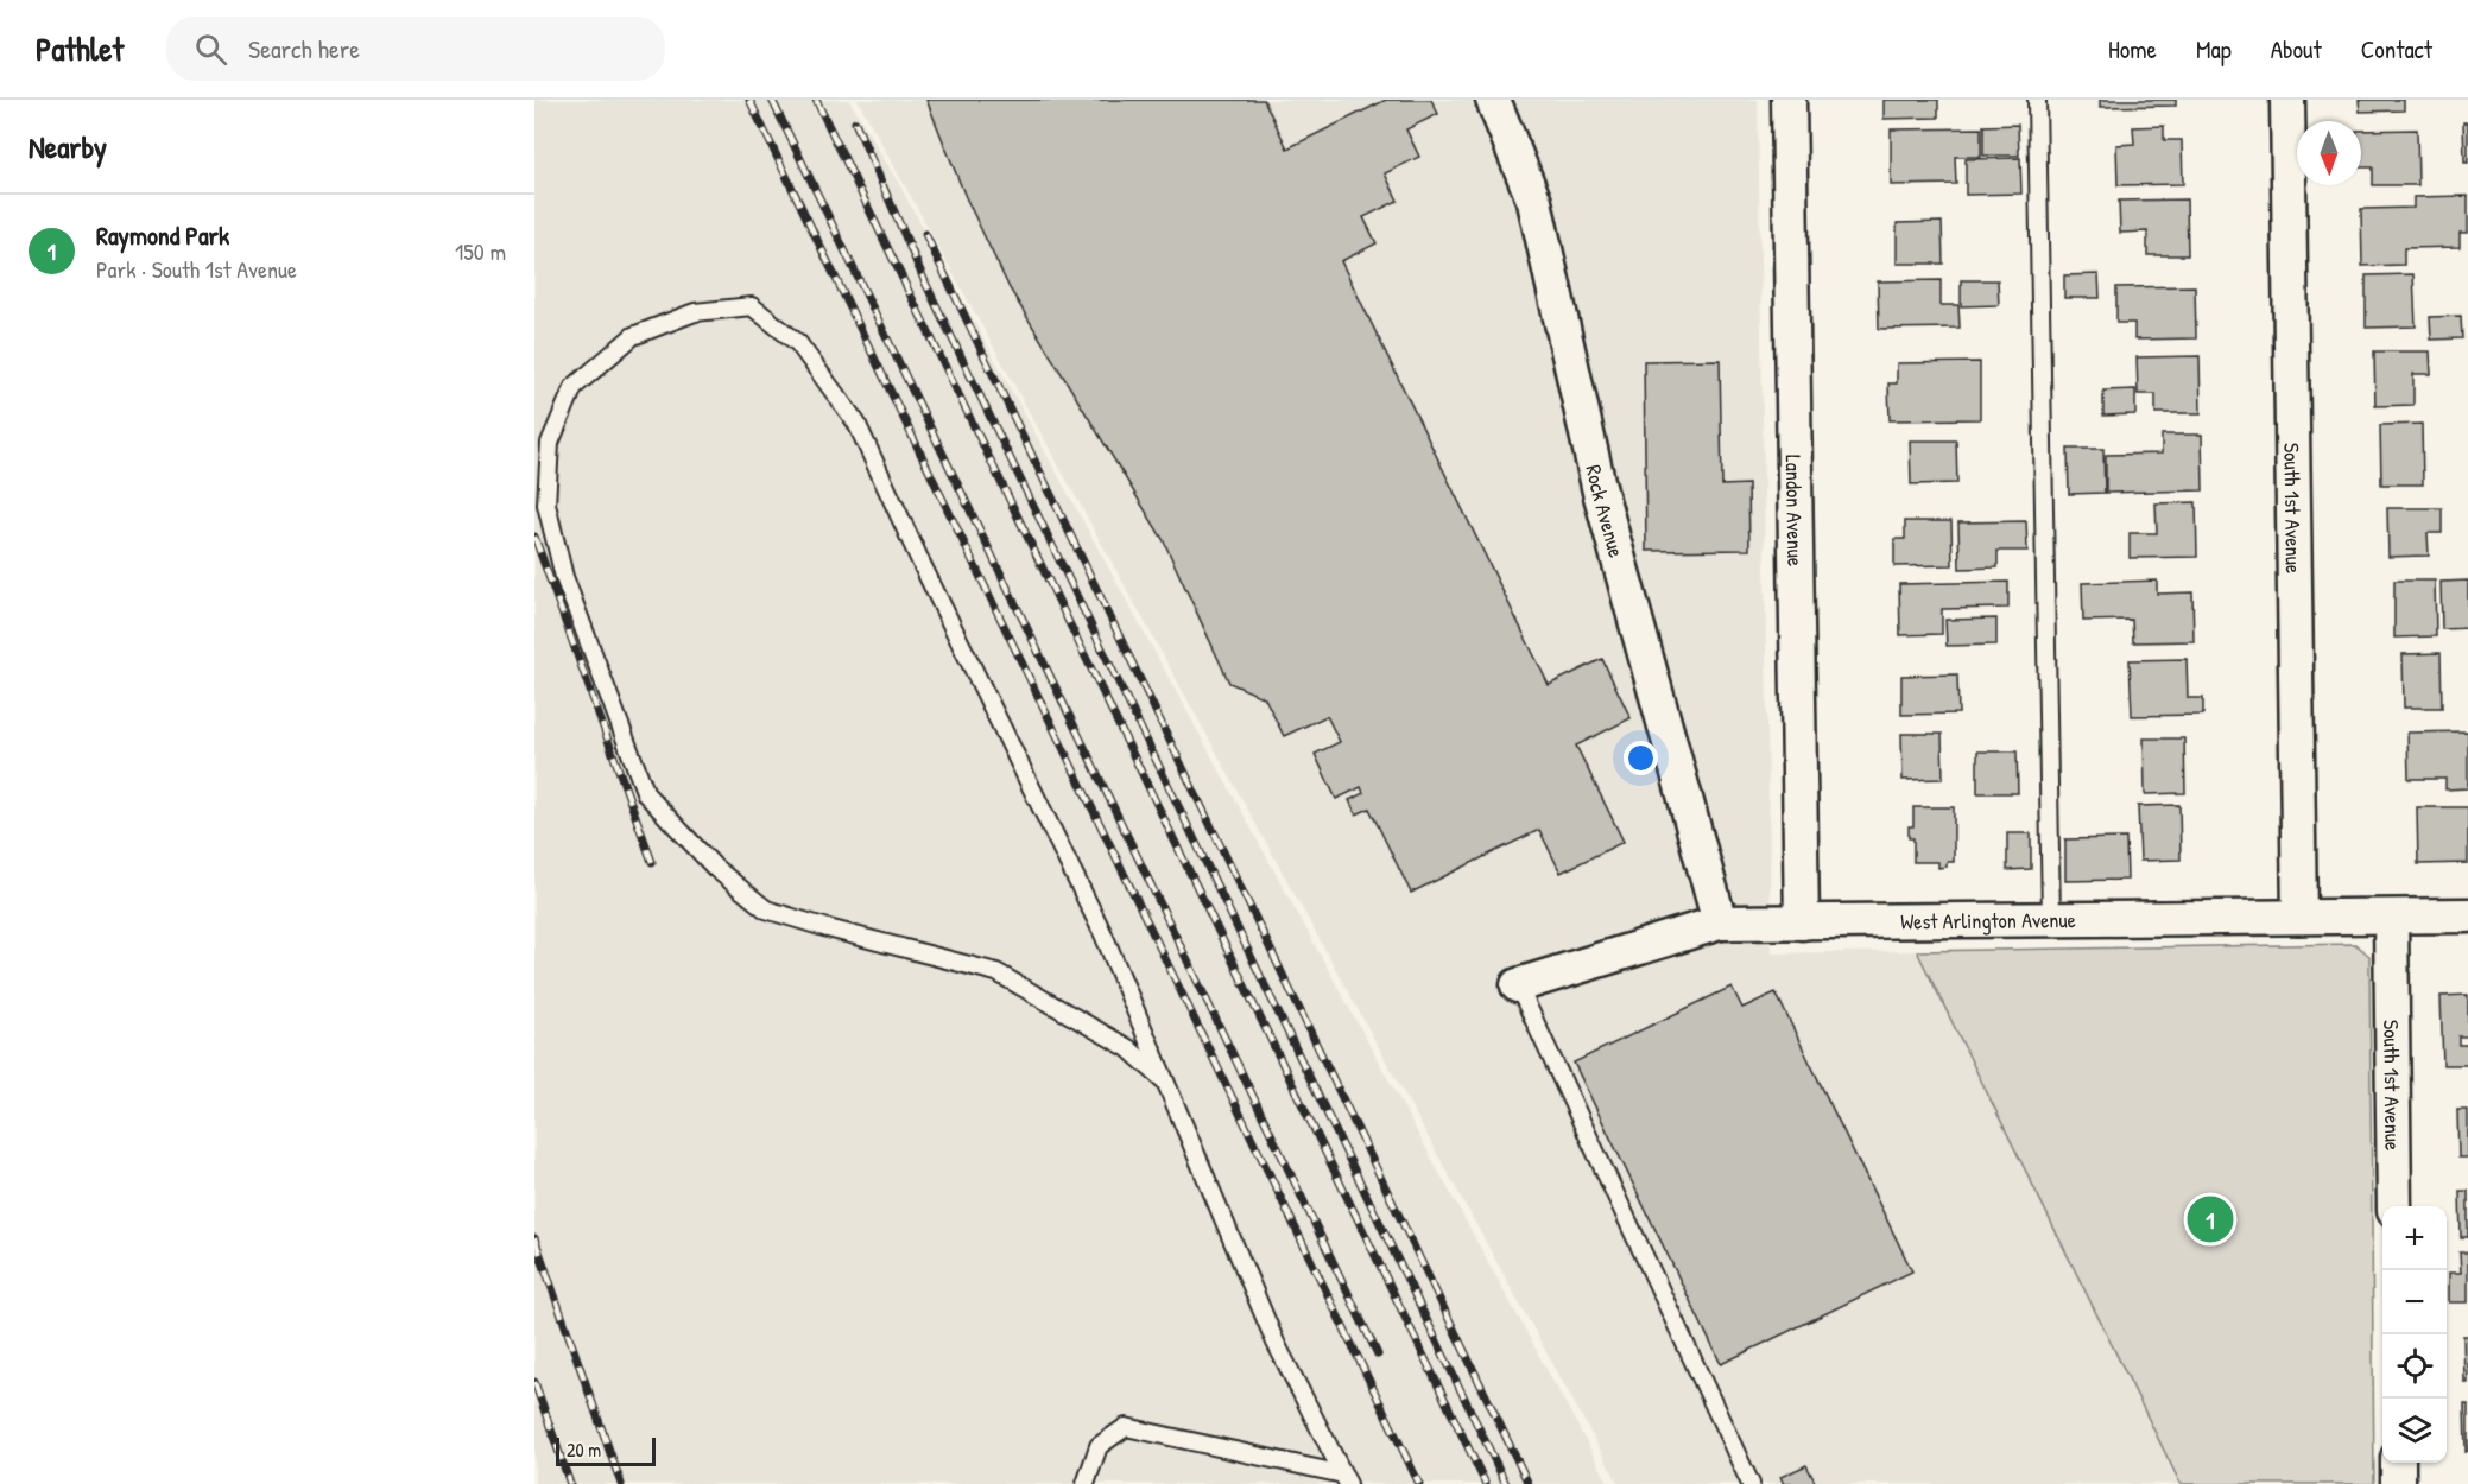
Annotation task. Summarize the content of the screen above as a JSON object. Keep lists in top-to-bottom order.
{
  "streets": {
    "street": [
      "South 1st Avenue",
      "Rock Avenue",
      "Landon Avenue",
      "West Arlington Avenue"
    ]
  },
  "crossings": [
    ["South 1st Avenue", "West Arlington Avenue"],
    ["Rock Avenue", "West Arlington Avenue"],
    ["Landon Avenue", "West Arlington Avenue"]
  ],
  "scale_bar": "20 m",
  "north": "bottom",
  "page": {
    "header": "Pathlet",
    "search": "Search here",
    "nav": [
      "Home",
      "Map",
      "About",
      "Contact"
    ],
    "heading": "Nearby",
    "list": [
      {
        "mark": "1",
        "name": "Raymond Park",
        "note": "Park · South 1st Avenue",
        "value": "150 m"
      }
    ],
    "pins": "1",
    "map_buttons": ["+", "−"],
    "scale": "20 m"
  }
}
